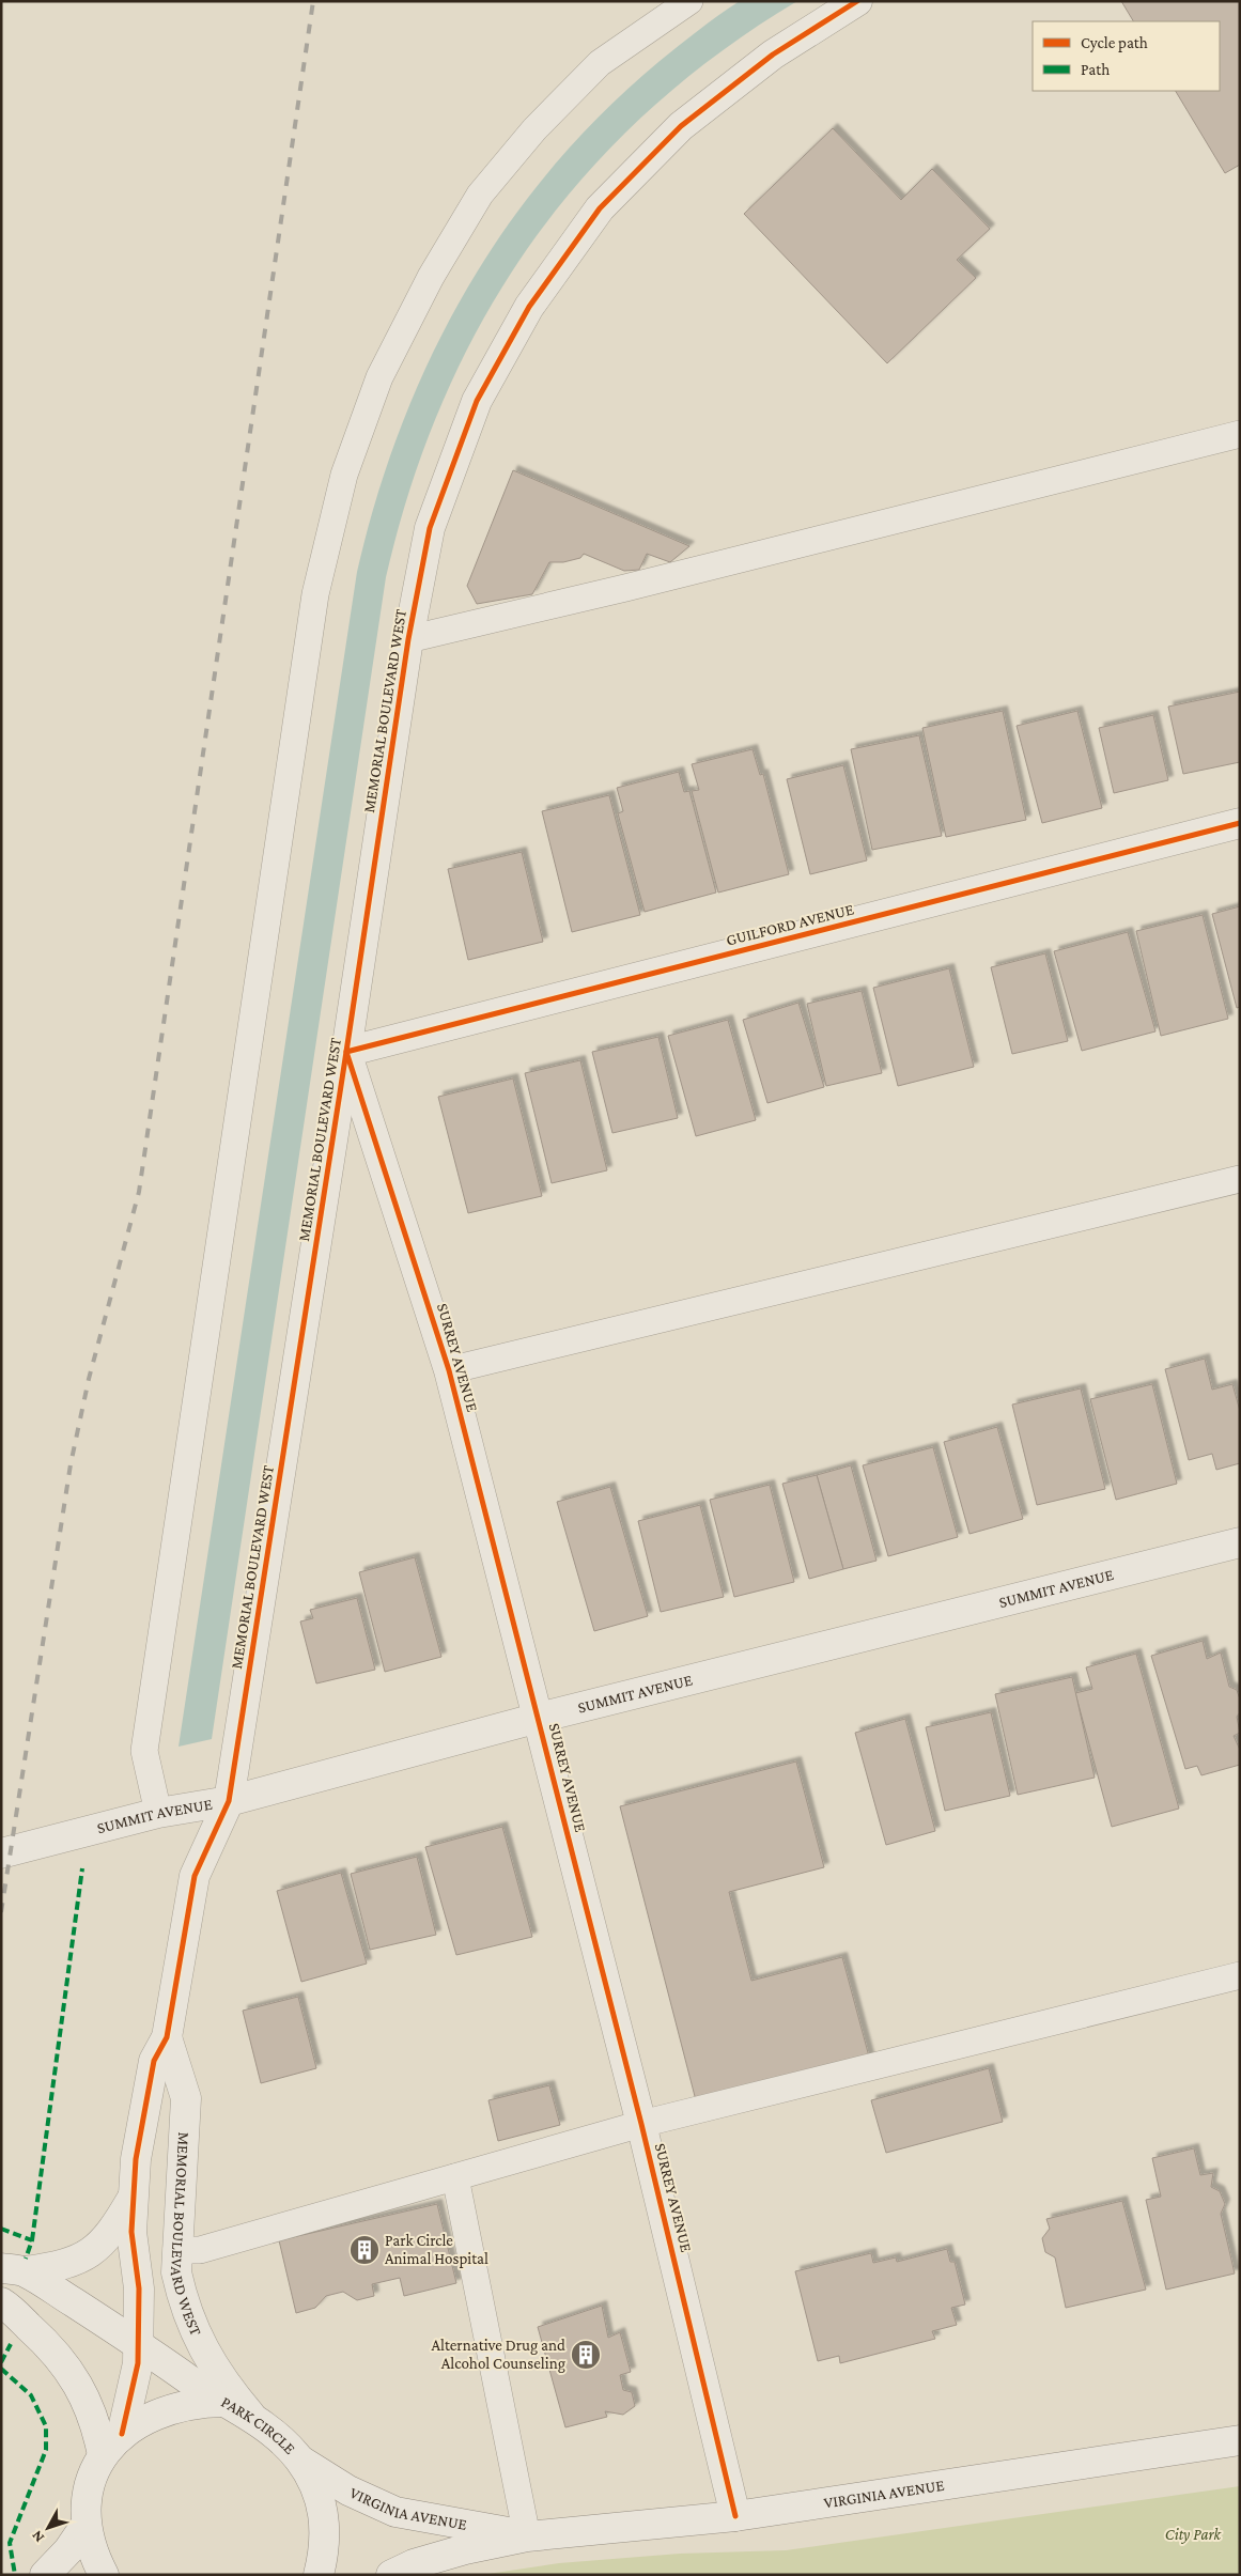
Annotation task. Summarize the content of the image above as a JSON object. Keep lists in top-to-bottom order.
{
  "streets": {
    "street": [
      "MEMORIAL BOULEVARD WEST",
      "GUILFORD AVENUE",
      "SURREY AVENUE",
      "SUMMIT AVENUE",
      "PARK CIRCLE",
      "VIRGINIA AVENUE"
    ]
  },
  "crossings": [
    ["MEMORIAL BOULEVARD WEST", "GUILFORD AVENUE"],
    ["MEMORIAL BOULEVARD WEST", "SURREY AVENUE"],
    ["MEMORIAL BOULEVARD WEST", "SUMMIT AVENUE"],
    ["MEMORIAL BOULEVARD WEST", "PARK CIRCLE"],
    ["GUILFORD AVENUE", "SURREY AVENUE"],
    ["SURREY AVENUE", "SUMMIT AVENUE"],
    ["SURREY AVENUE", "VIRGINIA AVENUE"],
    ["PARK CIRCLE", "VIRGINIA AVENUE"]
  ],
  "parks": ["City Park"],
  "places": {
    "building": ["Park Circle Animal Hospital", "Alternative Drug and Alcohol Counseling"]
  },
  "legend": ["Cycle path", "Path"],
  "north": "bottom left"
}
